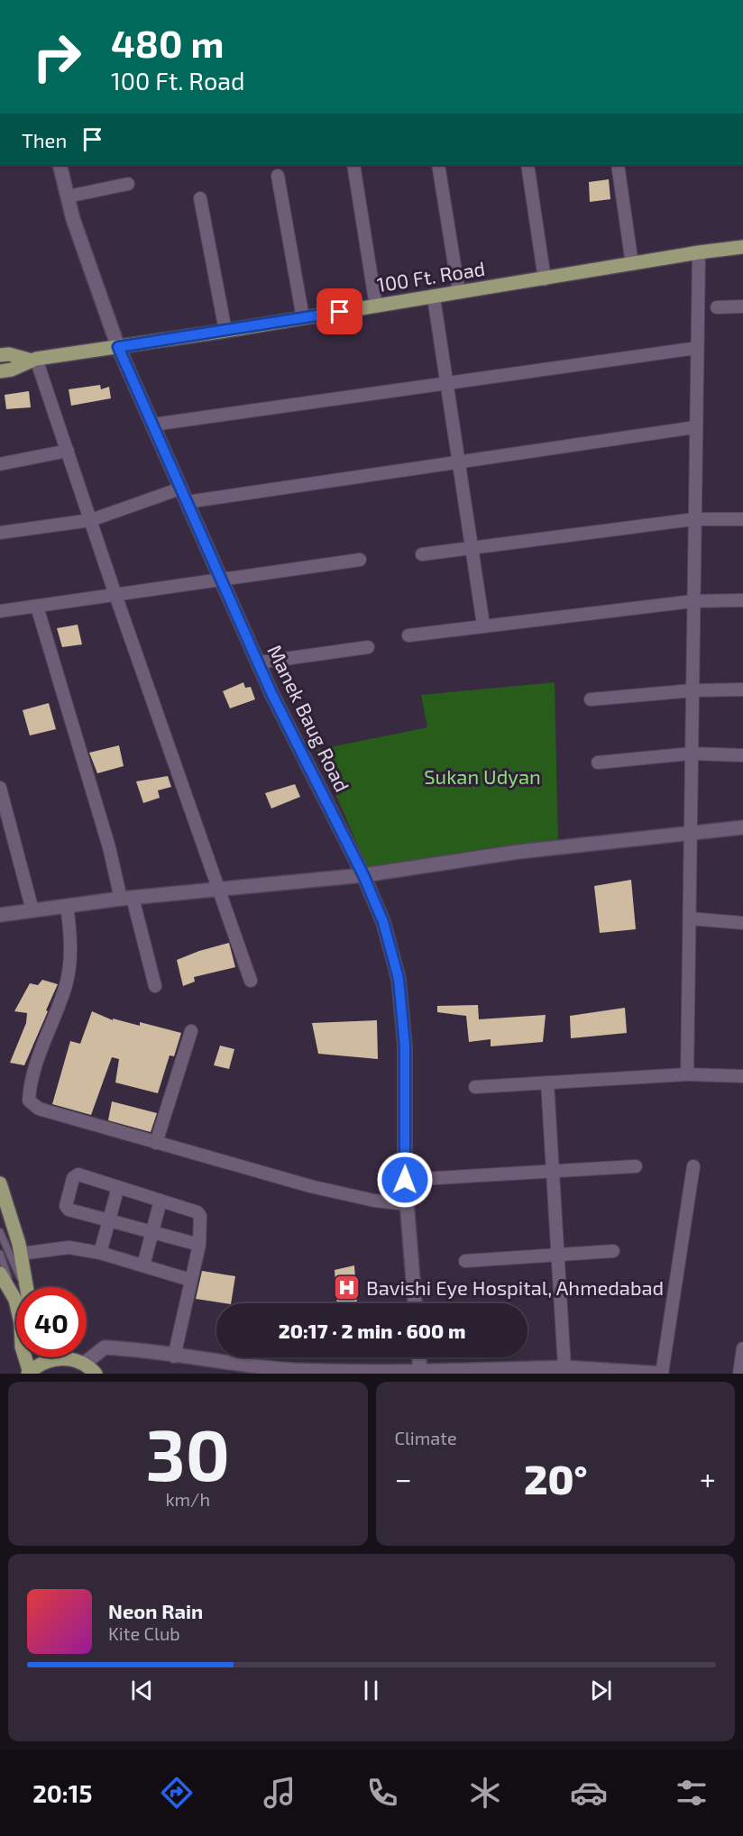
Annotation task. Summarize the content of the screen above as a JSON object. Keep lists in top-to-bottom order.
{
  "streets": {
    "main road": ["100 Ft. Road"],
    "street": ["Manek Baug Road"]
  },
  "crossings": [
    ["100 Ft. Road", "Manek Baug Road"]
  ],
  "parks": ["Sukan Udyan"],
  "places": {
    "hospital": ["Bavishi Eye Hospital, Ahmedabad"]
  },
  "page": {
    "turn": ["480 m", "100 Ft. Road"],
    "then": "Then",
    "limit": "40",
    "trip": "20:17 · 2 min · 600 m",
    "tile": [
      ["30", "km/h"],
      "Climate"
    ],
    "heat": ["−", "20°", "+"],
    "song": ["Neon Rain", "Kite Club"],
    "tabs": "20:15"
  }
}
